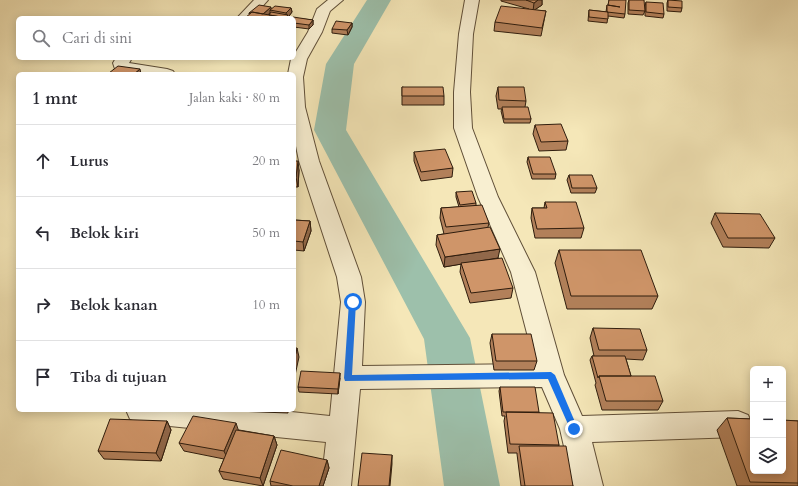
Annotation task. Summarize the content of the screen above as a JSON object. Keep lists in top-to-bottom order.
{
  "page": {
    "search": "Cari di sini",
    "heading": ["1 mnt", "Jalan kaki · 80 m"],
    "list": [
      ["Lurus", "20 m"],
      ["Belok kiri", "50 m"],
      ["Belok kanan", "10 m"],
      "Tiba di tujuan"
    ],
    "map_buttons": ["+", "−"]
  }
}
